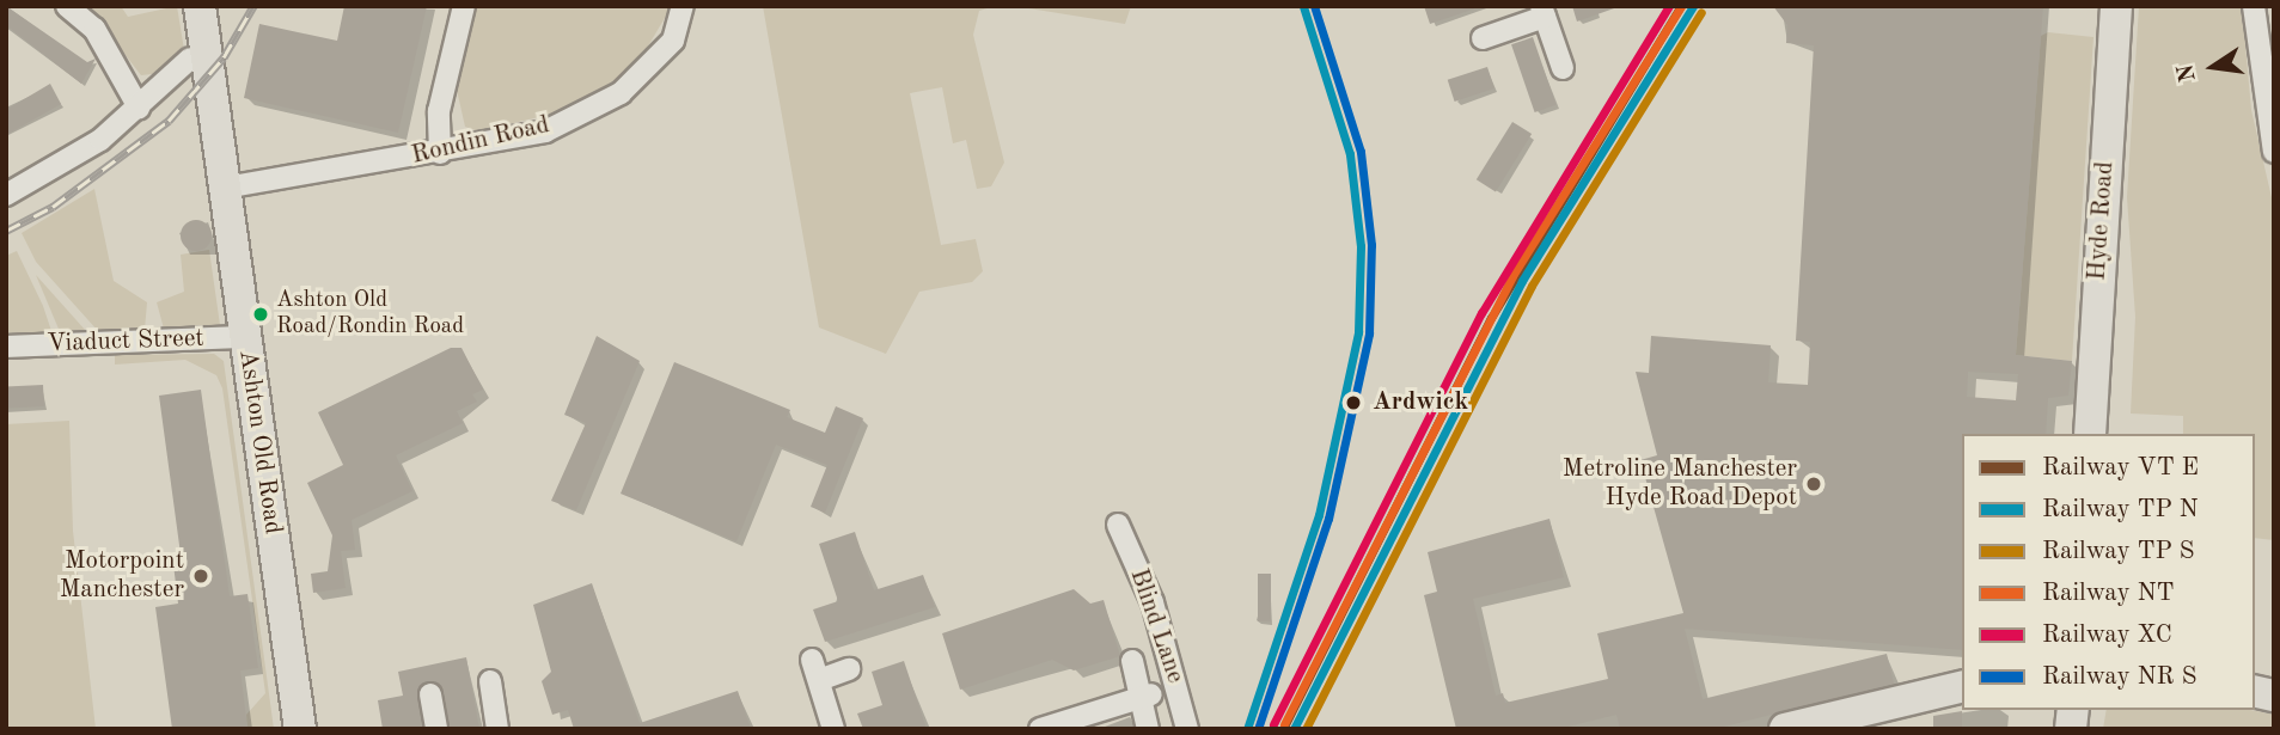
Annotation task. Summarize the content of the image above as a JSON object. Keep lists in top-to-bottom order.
{
  "streets": {
    "highway": ["Hyde Road", "Ashton Old Road"],
    "street": ["Rondin Road", "Viaduct Street", "Blind Lane"]
  },
  "crossings": [
    ["Rondin Road", "Ashton Old Road"],
    ["Viaduct Street", "Ashton Old Road"]
  ],
  "places": [
    "Ashton Old Road/Rondin Road",
    "Ardwick",
    "Metroline Manchester Hyde Road Depot",
    "Motorpoint Manchester"
  ],
  "lines": ["rail line NT", "rail line XC"],
  "legend": [
    "Railway VT E",
    "Railway TP N",
    "Railway TP S",
    "Railway NT",
    "Railway XC",
    "Railway NR S"
  ],
  "north": "left"
}
